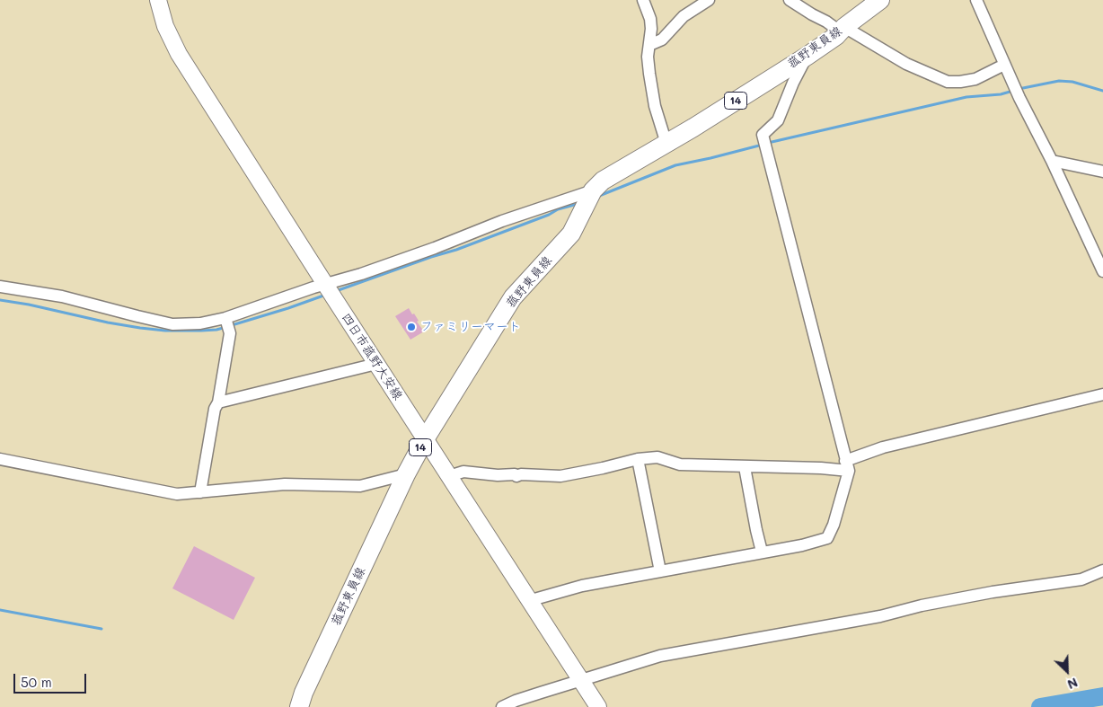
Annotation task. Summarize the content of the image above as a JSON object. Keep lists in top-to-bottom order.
{
  "streets": {
    "main road": ["菰野東員線", "14", "四日市菰野大安線"]
  },
  "crossings": [
    ["菰野東員線", "四日市菰野大安線"]
  ],
  "places": ["ファミリーマート"],
  "scale_bar": "50 m",
  "north": "bottom right"
}
